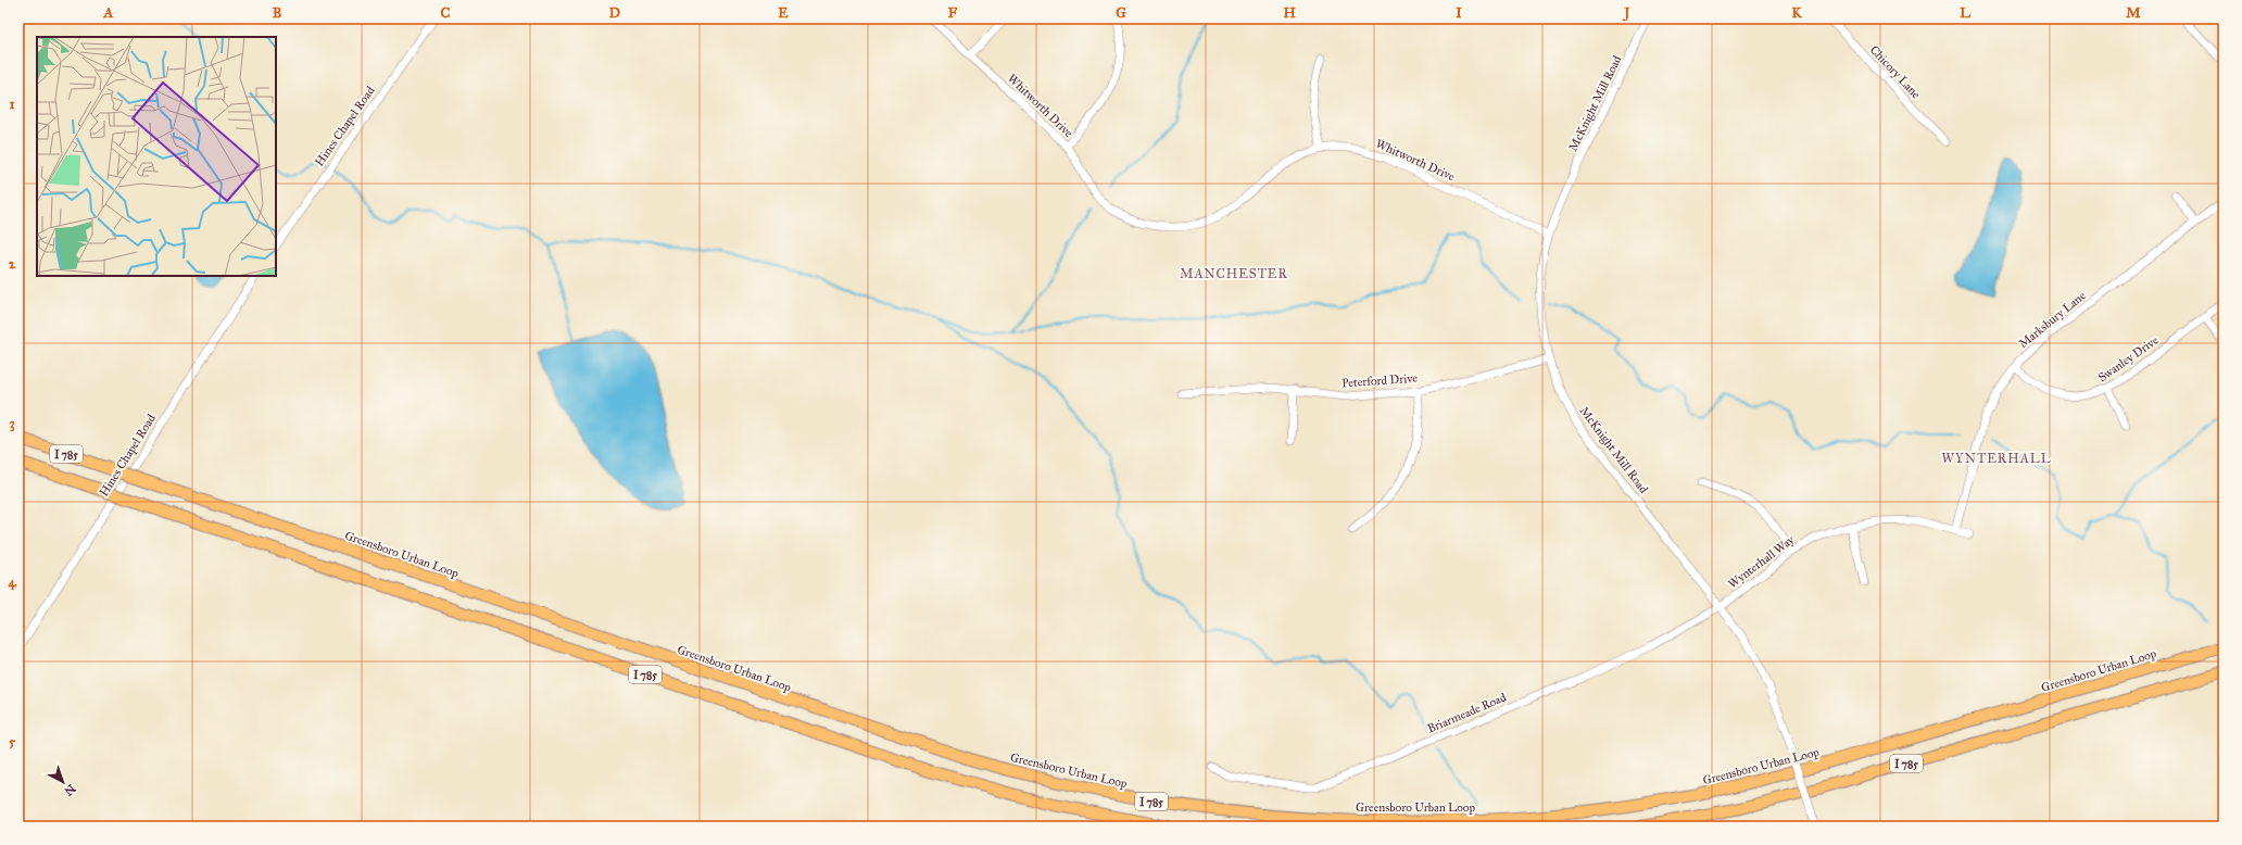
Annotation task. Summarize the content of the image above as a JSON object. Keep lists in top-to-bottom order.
{
  "streets": {
    "highway": ["I 785", "Greensboro Urban Loop"],
    "street": [
      "Chicory Lane",
      "McKnight Mill Road",
      "Whitworth Drive",
      "Hines Chapel Road",
      "Marksbury Lane",
      "Swanley Drive",
      "Peterford Drive",
      "Wynterhall Way",
      "Briarmeade Road"
    ]
  },
  "crossings": [
    ["McKnight Mill Road", "Whitworth Drive"],
    ["McKnight Mill Road", "Peterford Drive"],
    ["McKnight Mill Road", "Wynterhall Way"],
    ["McKnight Mill Road", "Briarmeade Road"],
    ["Marksbury Lane", "Swanley Drive"],
    ["Marksbury Lane", "Wynterhall Way"],
    ["Wynterhall Way", "Briarmeade Road"]
  ],
  "districts": ["MANCHESTER", "WYNTERHALL"],
  "north": "bottom right",
  "grid": {
    "columns": [
      "A",
      "B",
      "C",
      "D",
      "E",
      "F",
      "G",
      "H",
      "I",
      "J",
      "K",
      "L",
      "M"
    ],
    "rows": [
      "1",
      "2",
      "3",
      "4",
      "5"
    ]
  }
}
